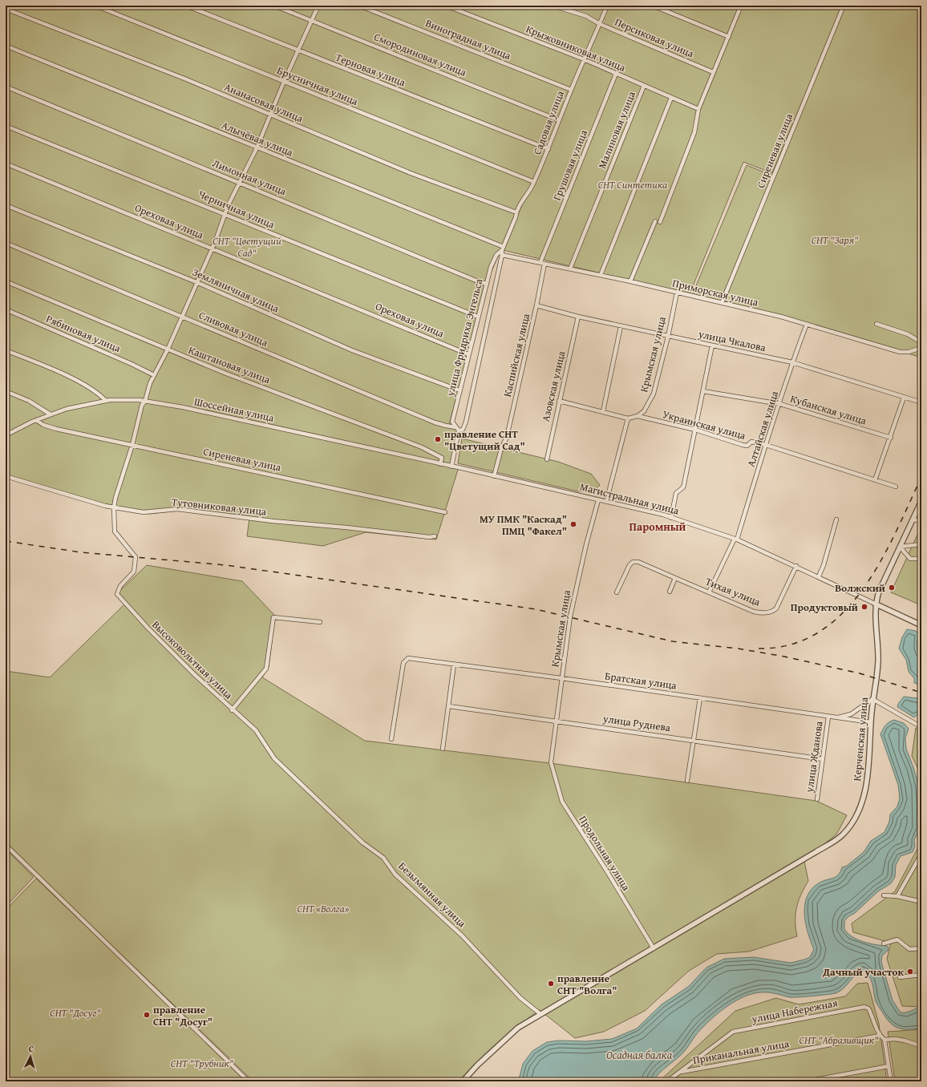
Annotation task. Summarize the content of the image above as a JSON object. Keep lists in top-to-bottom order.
{
  "streets": {
    "street": [
      "Персиковая улица",
      "Виноградная улица",
      "Крыжовниковая улица",
      "Смородиновая улица",
      "Терновая улица",
      "Брусничная улица",
      "Ананасовая улица",
      "Садовая улица",
      "Малиновая улица",
      "Алычёвая улица",
      "Сиреневая улица",
      "Грушовая улица",
      "Лимонная улица",
      "Черничная улица",
      "Ореховая улица",
      "Земляничная улица",
      "Приморская улица",
      "Сливовая улица",
      "Рябиновая улица",
      "улица Фридриха Энгельса",
      "улица Чкалова",
      "Крымская улица",
      "Каспийская улица",
      "Каштановая улица",
      "Азовская улица",
      "Шоссейная улица",
      "Кубанская улица",
      "Украинская улица",
      "Алтайская улица",
      "Магистральная улица",
      "Тутовниковая улица",
      "Тихая улица",
      "Высоковольтная улица",
      "Братская улица",
      "улица Руднева",
      "Керченская улица",
      "улица Жданова",
      "Продольная улица",
      "Безымянная улица",
      "улица Набережная",
      "Приканальная улица"
    ]
  },
  "crossings": [
    ["Персиковая улица", "Садовая улица"],
    ["Виноградная улица", "Садовая улица"],
    ["Крыжовниковая улица", "Садовая улица"],
    ["Крыжовниковая улица", "Малиновая улица"],
    ["Крыжовниковая улица", "Грушовая улица"],
    ["Смородиновая улица", "Садовая улица"],
    ["Терновая улица", "Садовая улица"],
    ["Брусничная улица", "Садовая улица"],
    ["Ананасовая улица", "Садовая улица"],
    ["Садовая улица", "Алычёвая улица"],
    ["Садовая улица", "улица Фридриха Энгельса"],
    ["Малиновая улица", "Приморская улица"],
    ["Алычёвая улица", "улица Фридриха Энгельса"],
    ["Сиреневая улица", "Приморская улица"],
    ["Сиреневая улица", "Шоссейная улица"],
    ["Грушовая улица", "Приморская улица"],
    ["Грушовая улица", "Каспийская улица"],
    ["Лимонная улица", "улица Фридриха Энгельса"],
    ["Черничная улица", "улица Фридриха Энгельса"],
    ["Ореховая улица", "улица Фридриха Энгельса"],
    ["Земляничная улица", "улица Фридриха Энгельса"],
    ["Приморская улица", "улица Фридриха Энгельса"],
    ["Приморская улица", "Крымская улица"],
    ["Приморская улица", "Каспийская улица"],
    ["Приморская улица", "Алтайская улица"],
    ["Сливовая улица", "улица Фридриха Энгельса"],
    ["улица Фридриха Энгельса", "Шоссейная улица"],
    ["улица Чкалова", "Крымская улица"],
    ["улица Чкалова", "Каспийская улица"],
    ["улица Чкалова", "Азовская улица"],
    ["улица Чкалова", "Алтайская улица"],
    ["Крымская улица", "Украинская улица"],
    ["Крымская улица", "Магистральная улица"],
    ["Крымская улица", "Братская улица"],
    ["Крымская улица", "улица Руднева"],
    ["Крымская улица", "Продольная улица"],
    ["Каспийская улица", "Магистральная улица"],
    ["Каштановая улица", "Шоссейная улица"],
    ["Азовская улица", "Украинская улица"],
    ["Шоссейная улица", "Магистральная улица"],
    ["Кубанская улица", "Алтайская улица"],
    ["Украинская улица", "Алтайская улица"],
    ["Алтайская улица", "Магистральная улица"],
    ["Алтайская улица", "Тихая улица"],
    ["Магистральная улица", "Тихая улица"],
    ["Магистральная улица", "Керченская улица"],
    ["Тутовниковая улица", "Высоковольтная улица"],
    ["Высоковольтная улица", "Безымянная улица"],
    ["Братская улица", "Керченская улица"],
    ["Братская улица", "улица Жданова"],
    ["улица Руднева", "улица Жданова"],
    ["Керченская улица", "Продольная улица"],
    ["Керченская улица", "Безымянная улица"],
    ["улица Набережная", "Приканальная улица"]
  ],
  "districts": ["Паромный"],
  "water": ["Осадная балка"],
  "parks": [
    "СНТ Синтетика",
    "СНТ \"Заря\"",
    "СНТ \"Цветущий Сад\"",
    "СНТ «Волга»",
    "СНТ \"Досуг\"",
    "СНТ \"Абразивщик\"",
    "СНТ \"Трубник\""
  ],
  "places": [
    "правление СНТ \"Цветущий Сад\"",
    "МУ ПМК \"Каскад\" ПМЦ \"Факел\"",
    "Волжский",
    "Продуктовый",
    "Дачный участок",
    "правление СНТ \"Волга\"",
    "правление СНТ \"Досуг\""
  ],
  "north": "top"
}
